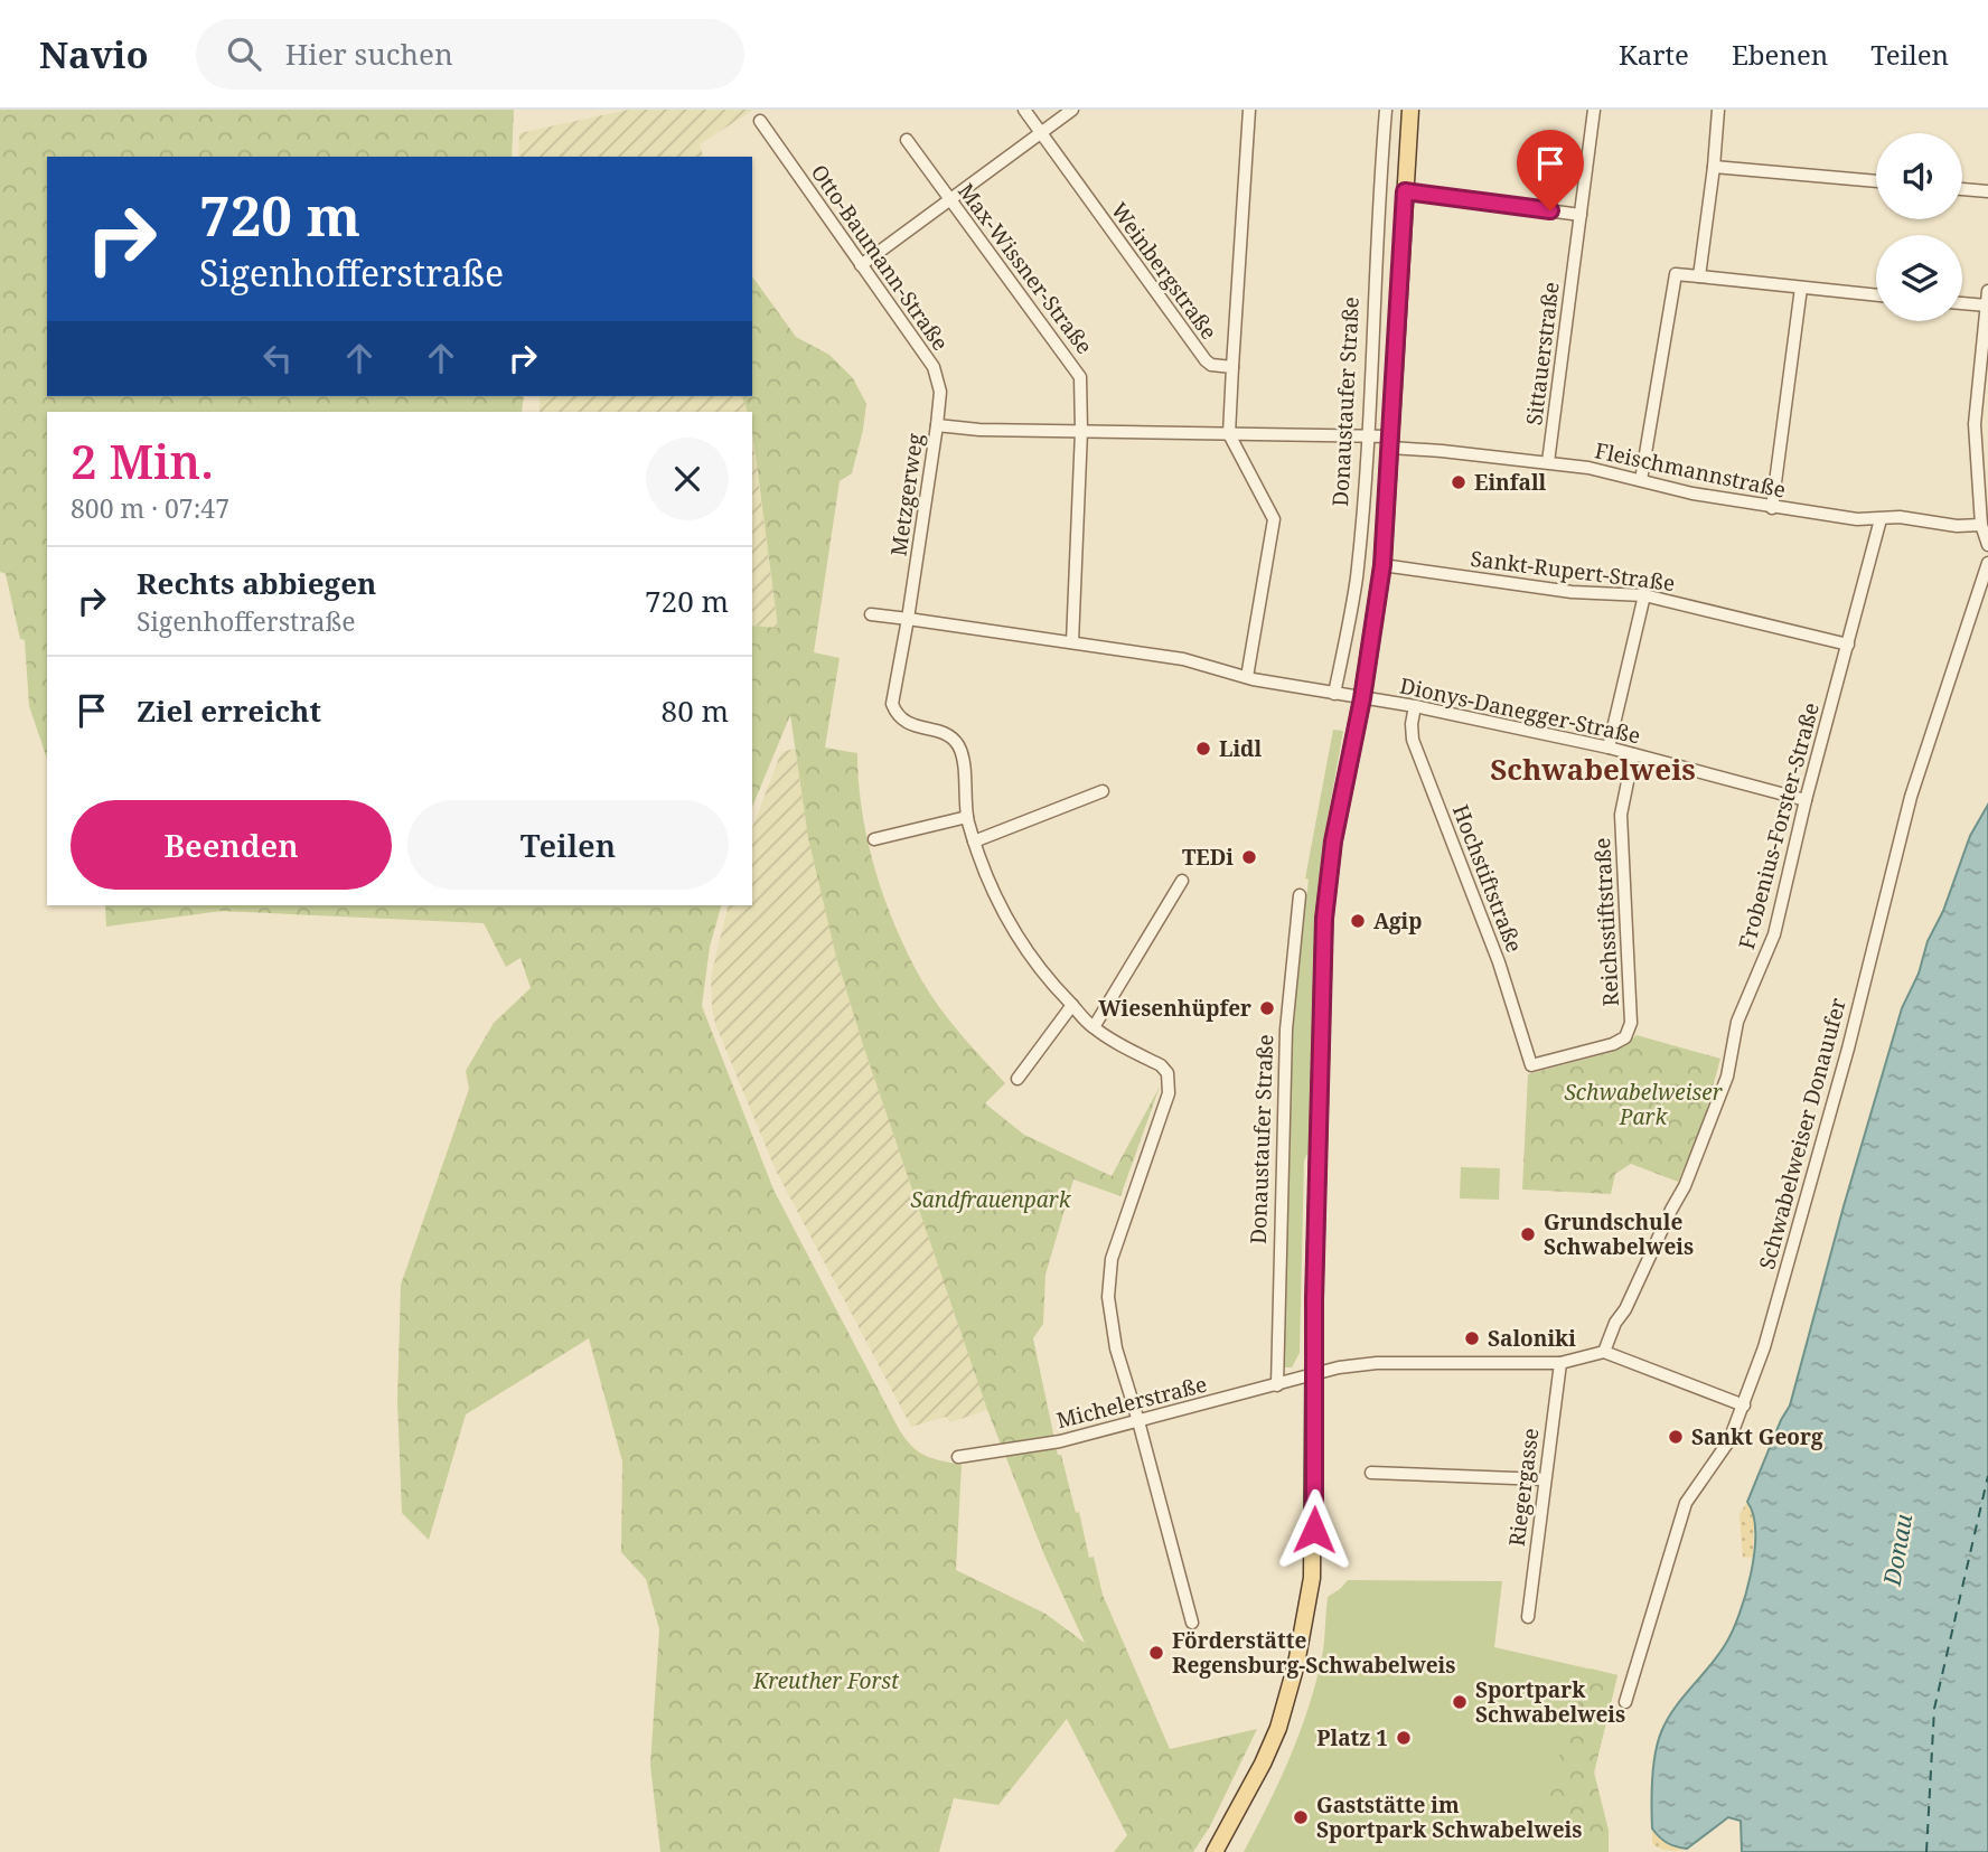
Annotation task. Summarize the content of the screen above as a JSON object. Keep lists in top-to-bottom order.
{
  "streets": {
    "street": [
      "Otto-Baumann-Straße",
      "Max-Wissner-Straße",
      "Weinbergstraße",
      "Sittauerstraße",
      "Donaustaufer Straße",
      "Fleischmannstraße",
      "Metzgerweg",
      "Sankt-Rupert-Straße",
      "Dionys-Danegger-Straße",
      "Frobenius-Forster-Straße",
      "Hochstiftstraße",
      "Reichsstiftstraße",
      "Schwabelweiser Donauufer",
      "Michelerstraße",
      "Riegergasse"
    ]
  },
  "crossings": [
    ["Otto-Baumann-Straße", "Metzgerweg"],
    ["Max-Wissner-Straße", "Metzgerweg"],
    ["Sittauerstraße", "Fleischmannstraße"],
    ["Donaustaufer Straße", "Metzgerweg"],
    ["Donaustaufer Straße", "Michelerstraße"],
    ["Fleischmannstraße", "Metzgerweg"],
    ["Fleischmannstraße", "Frobenius-Forster-Straße"],
    ["Sankt-Rupert-Straße", "Frobenius-Forster-Straße"],
    ["Dionys-Danegger-Straße", "Frobenius-Forster-Straße"],
    ["Dionys-Danegger-Straße", "Hochstiftstraße"],
    ["Dionys-Danegger-Straße", "Reichsstiftstraße"],
    ["Frobenius-Forster-Straße", "Michelerstraße"],
    ["Hochstiftstraße", "Reichsstiftstraße"],
    ["Michelerstraße", "Riegergasse"]
  ],
  "districts": ["Schwabelweis"],
  "water": ["Donau"],
  "parks": ["Schwabelweiser Park", "Sandfrauenpark", "Kreuther Forst"],
  "places": [
    "Einfall",
    "Lidl",
    "TEDi",
    "Agip",
    "Wiesenhüpfer",
    "Grundschule Schwabelweis",
    "Saloniki",
    "Sankt Georg",
    "Förderstätte Regensburg-Schwabelweis",
    "Sportpark Schwabelweis",
    "Platz 1",
    "Gaststätte im Sportpark Schwabelweis"
  ],
  "page": {
    "header": "Navio",
    "search": "Hier suchen",
    "nav": ["Karte", "Ebenen", "Teilen"],
    "turn": ["720 m", "Sigenhofferstraße"],
    "heading": ["2 Min.", "800 m · 07:47"],
    "list": [
      {
        "name": "Rechts abbiegen",
        "note": "Sigenhofferstraße",
        "value": "720 m"
      },
      {
        "name": "Ziel erreicht",
        "value": "80 m"
      }
    ],
    "buttons": ["Beenden", "Teilen"]
  }
}
